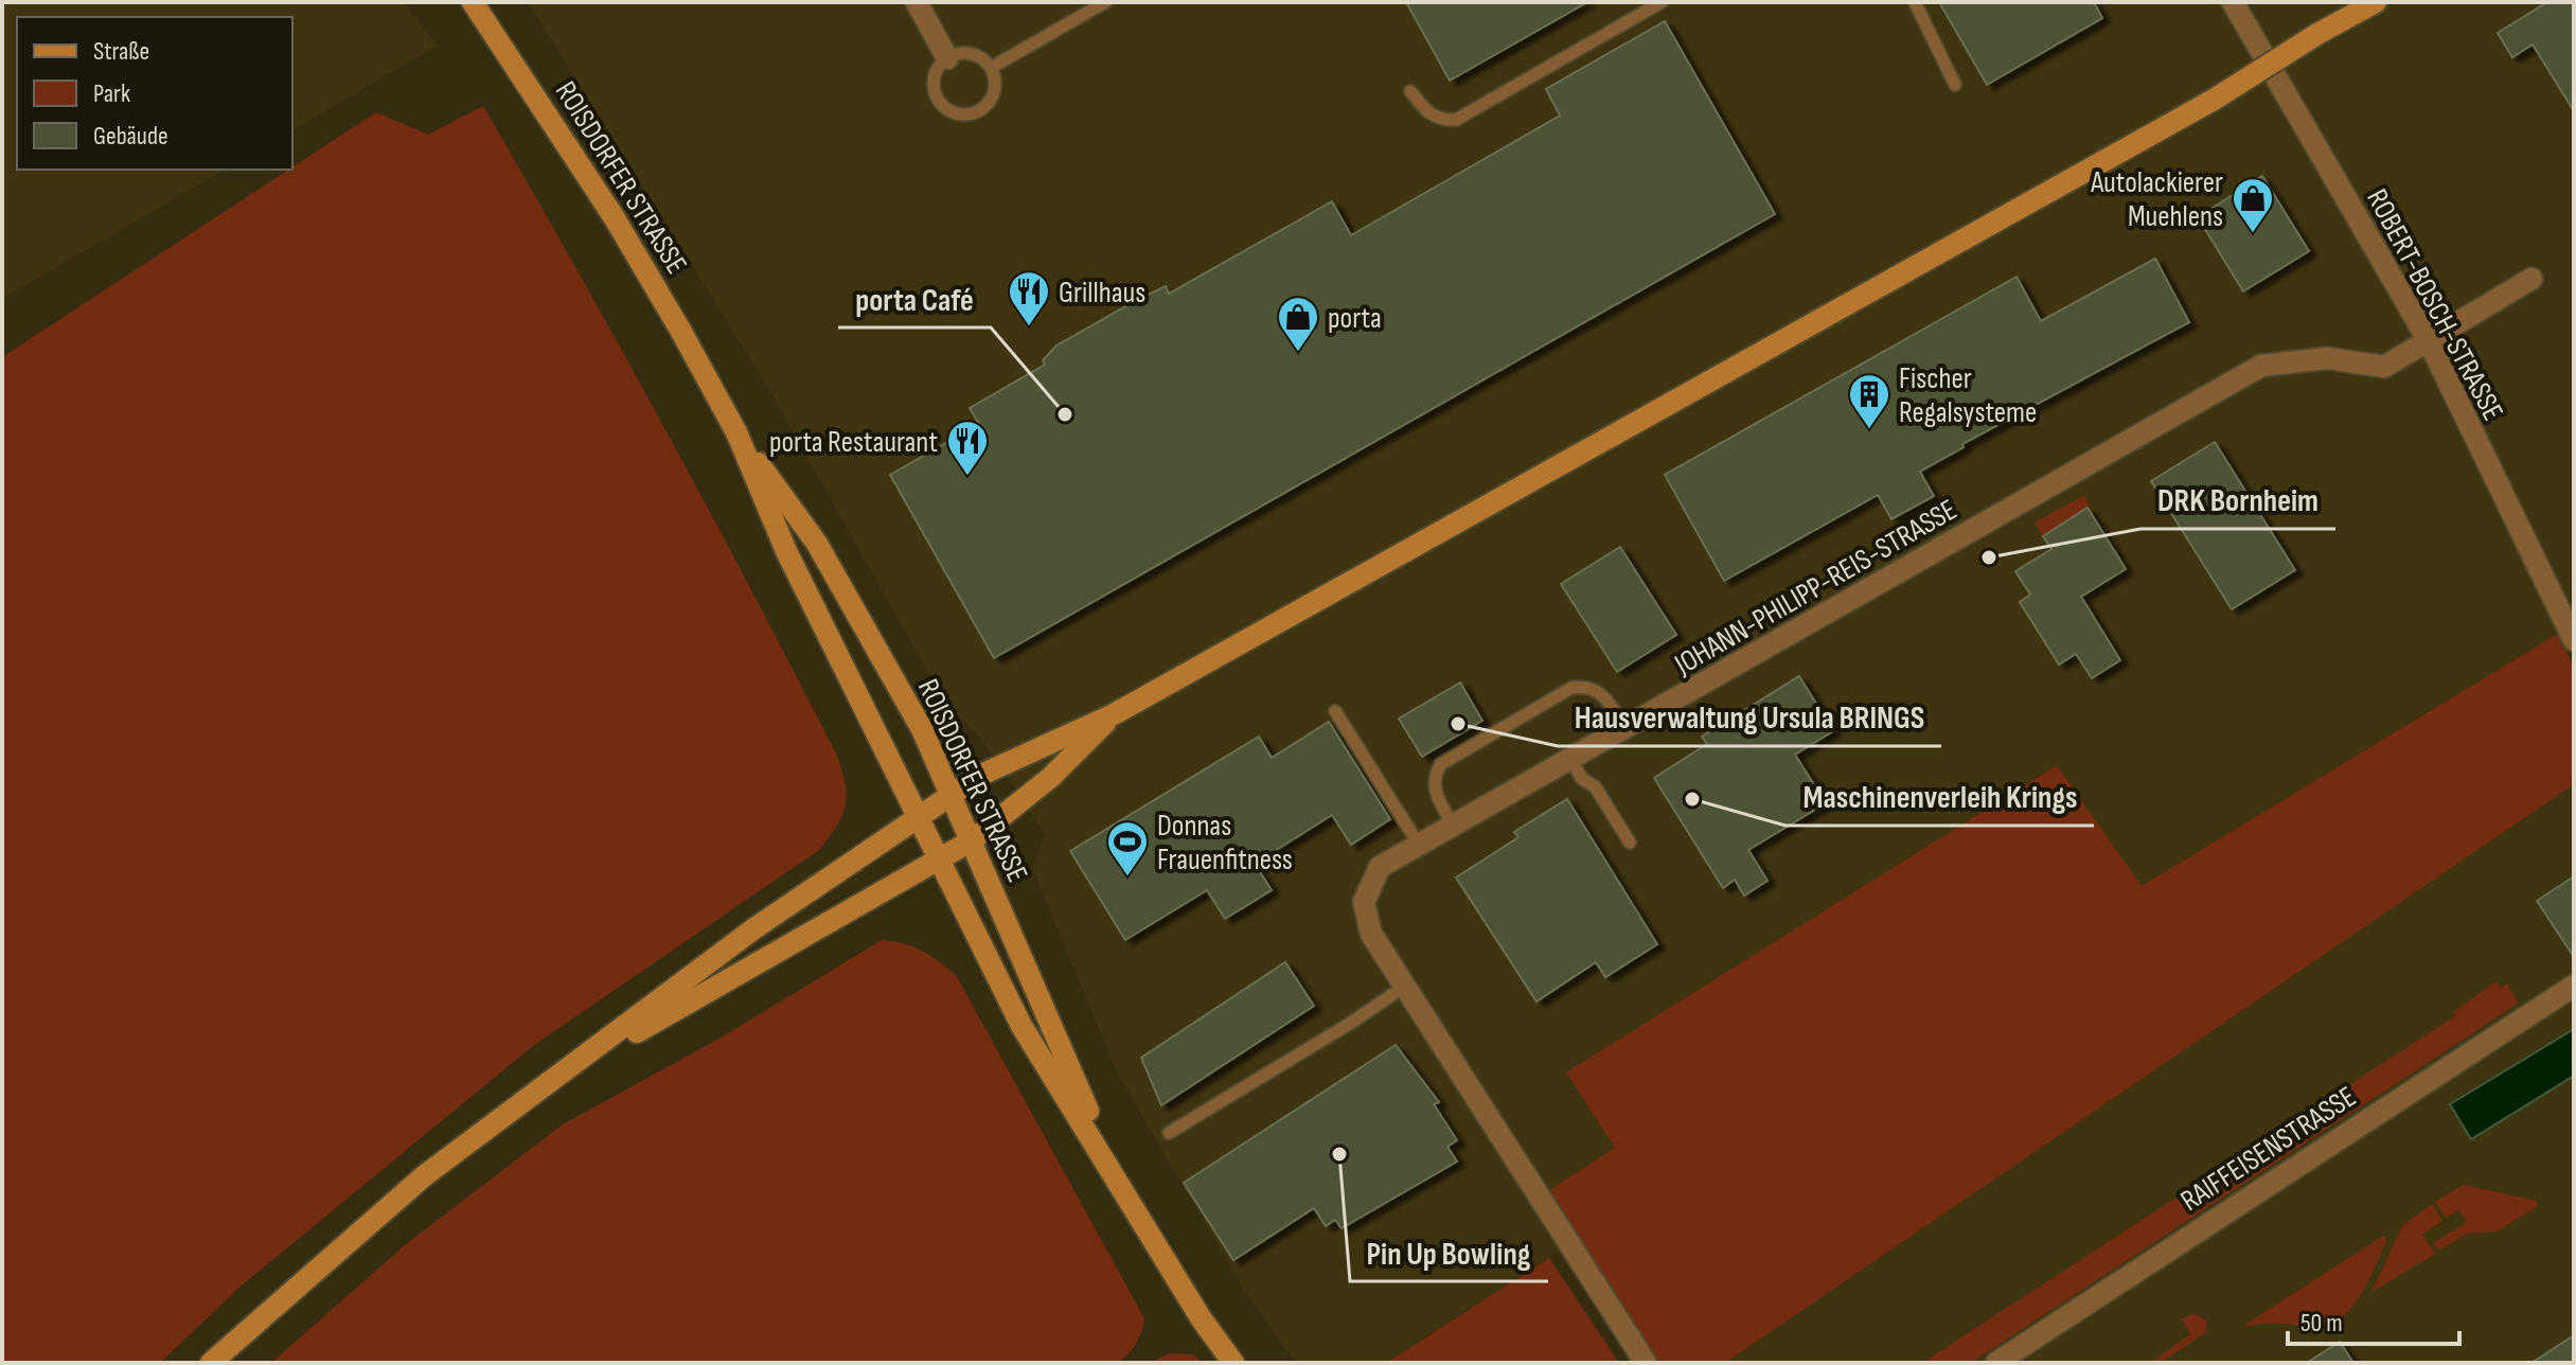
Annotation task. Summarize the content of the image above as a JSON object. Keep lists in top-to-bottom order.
{
  "streets": {
    "main road": ["ROISDORFER STRASSE"],
    "street": ["ROBERT-BOSCH-STRASSE", "JOHANN-PHILIPP-REIS-STRASSE", "RAIFFEISENSTRASSE"]
  },
  "crossings": [
    ["ROBERT-BOSCH-STRASSE", "JOHANN-PHILIPP-REIS-STRASSE"]
  ],
  "places": {
    "shop": ["Autolackierer Muehlens", "porta"],
    "restaurant": ["Grillhaus", "porta Restaurant"],
    "other": [
      "porta Café",
      "DRK Bornheim",
      "Hausverwaltung Ursula BRINGS",
      "Maschinenverleih Krings",
      "Pin Up Bowling"
    ],
    "building": ["Fischer Regalsysteme"],
    "sports": ["Donnas Frauenfitness"]
  },
  "legend": ["Straße", "Park", "Gebäude"],
  "scale_bar": "50 m"
}
